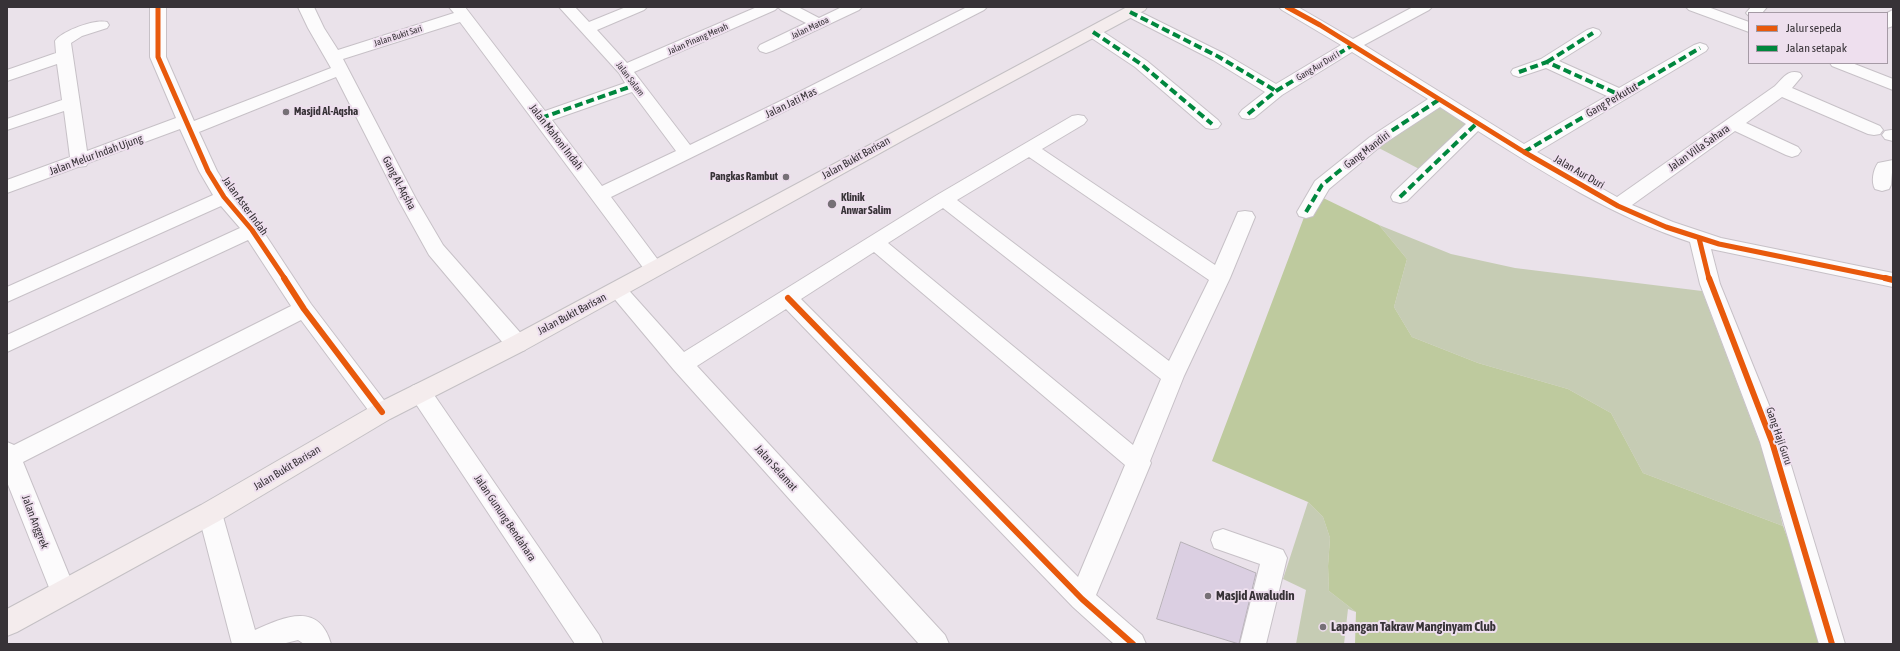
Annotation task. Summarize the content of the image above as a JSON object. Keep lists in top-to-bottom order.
{
  "streets": {
    "main road": ["Jalan Bukit Barisan"],
    "street": [
      "Jalan Matoa",
      "Jalan Bukit Sari",
      "Jalan Pinang Merah",
      "Gang Aur Duri I",
      "Jalan Salam",
      "Gang Perkutut",
      "Jalan Jati Mas",
      "Jalan Mahoni Indah",
      "Jalan Villa Sahara",
      "Gang Mandiri",
      "Jalan Melur Indah Ujung",
      "Jalan Aur Duri",
      "Gang Al-Aqsha",
      "Jalan Aster Indah",
      "Gang Haji Guru",
      "Jalan Selamat",
      "Jalan Gunung Bendahara",
      "Jalan Anggrek"
    ]
  },
  "crossings": [
    ["Jalan Bukit Sari", "Jalan Mahoni Indah"],
    ["Jalan Bukit Sari", "Jalan Melur Indah Ujung"],
    ["Jalan Bukit Sari", "Gang Al-Aqsha"],
    ["Jalan Bukit Sari", "Jalan Aster Indah"],
    ["Jalan Pinang Merah", "Jalan Salam"],
    ["Gang Aur Duri I", "Jalan Aur Duri"],
    ["Jalan Salam", "Jalan Jati Mas"],
    ["Gang Perkutut", "Jalan Aur Duri"],
    ["Jalan Jati Mas", "Jalan Mahoni Indah"],
    ["Jalan Mahoni Indah", "Jalan Bukit Barisan"],
    ["Jalan Villa Sahara", "Jalan Aur Duri"],
    ["Gang Mandiri", "Jalan Aur Duri"],
    ["Jalan Melur Indah Ujung", "Jalan Aster Indah"],
    ["Jalan Bukit Barisan", "Gang Al-Aqsha"],
    ["Jalan Bukit Barisan", "Jalan Aster Indah"],
    ["Jalan Bukit Barisan", "Jalan Selamat"],
    ["Jalan Bukit Barisan", "Jalan Gunung Bendahara"],
    ["Jalan Bukit Barisan", "Jalan Anggrek"],
    ["Jalan Aur Duri", "Gang Haji Guru"]
  ],
  "places": [
    "Masjid Al-Aqsha",
    "Pangkas Rambut",
    "Klinik Anwar Salim",
    "Masjid Awaludin",
    "Lapangan Takraw Manginyam Club"
  ],
  "legend": ["Jalur sepeda", "Jalan setapak"]
}
